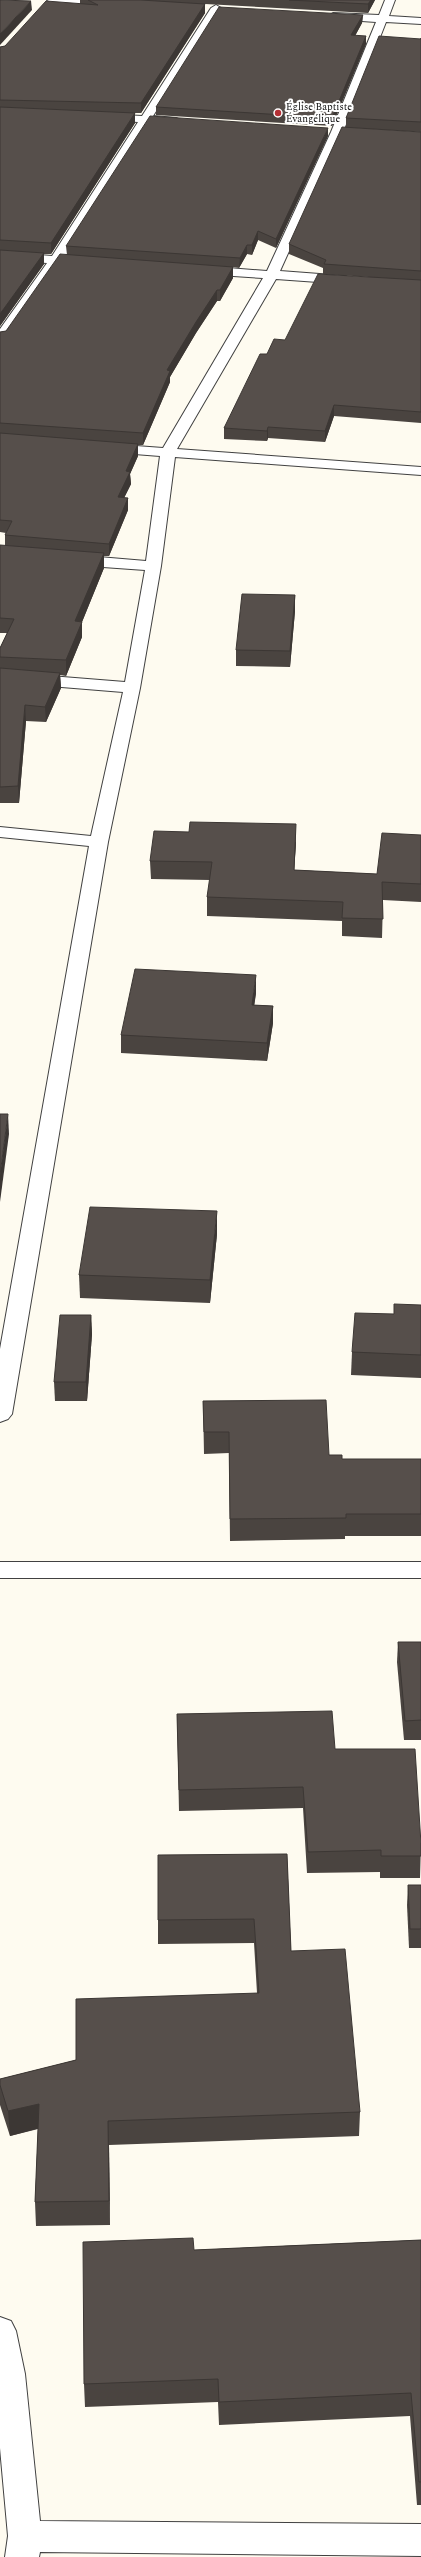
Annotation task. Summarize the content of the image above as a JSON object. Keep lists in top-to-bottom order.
{
  "places": ["Église Baptiste Évangélique"]
}
